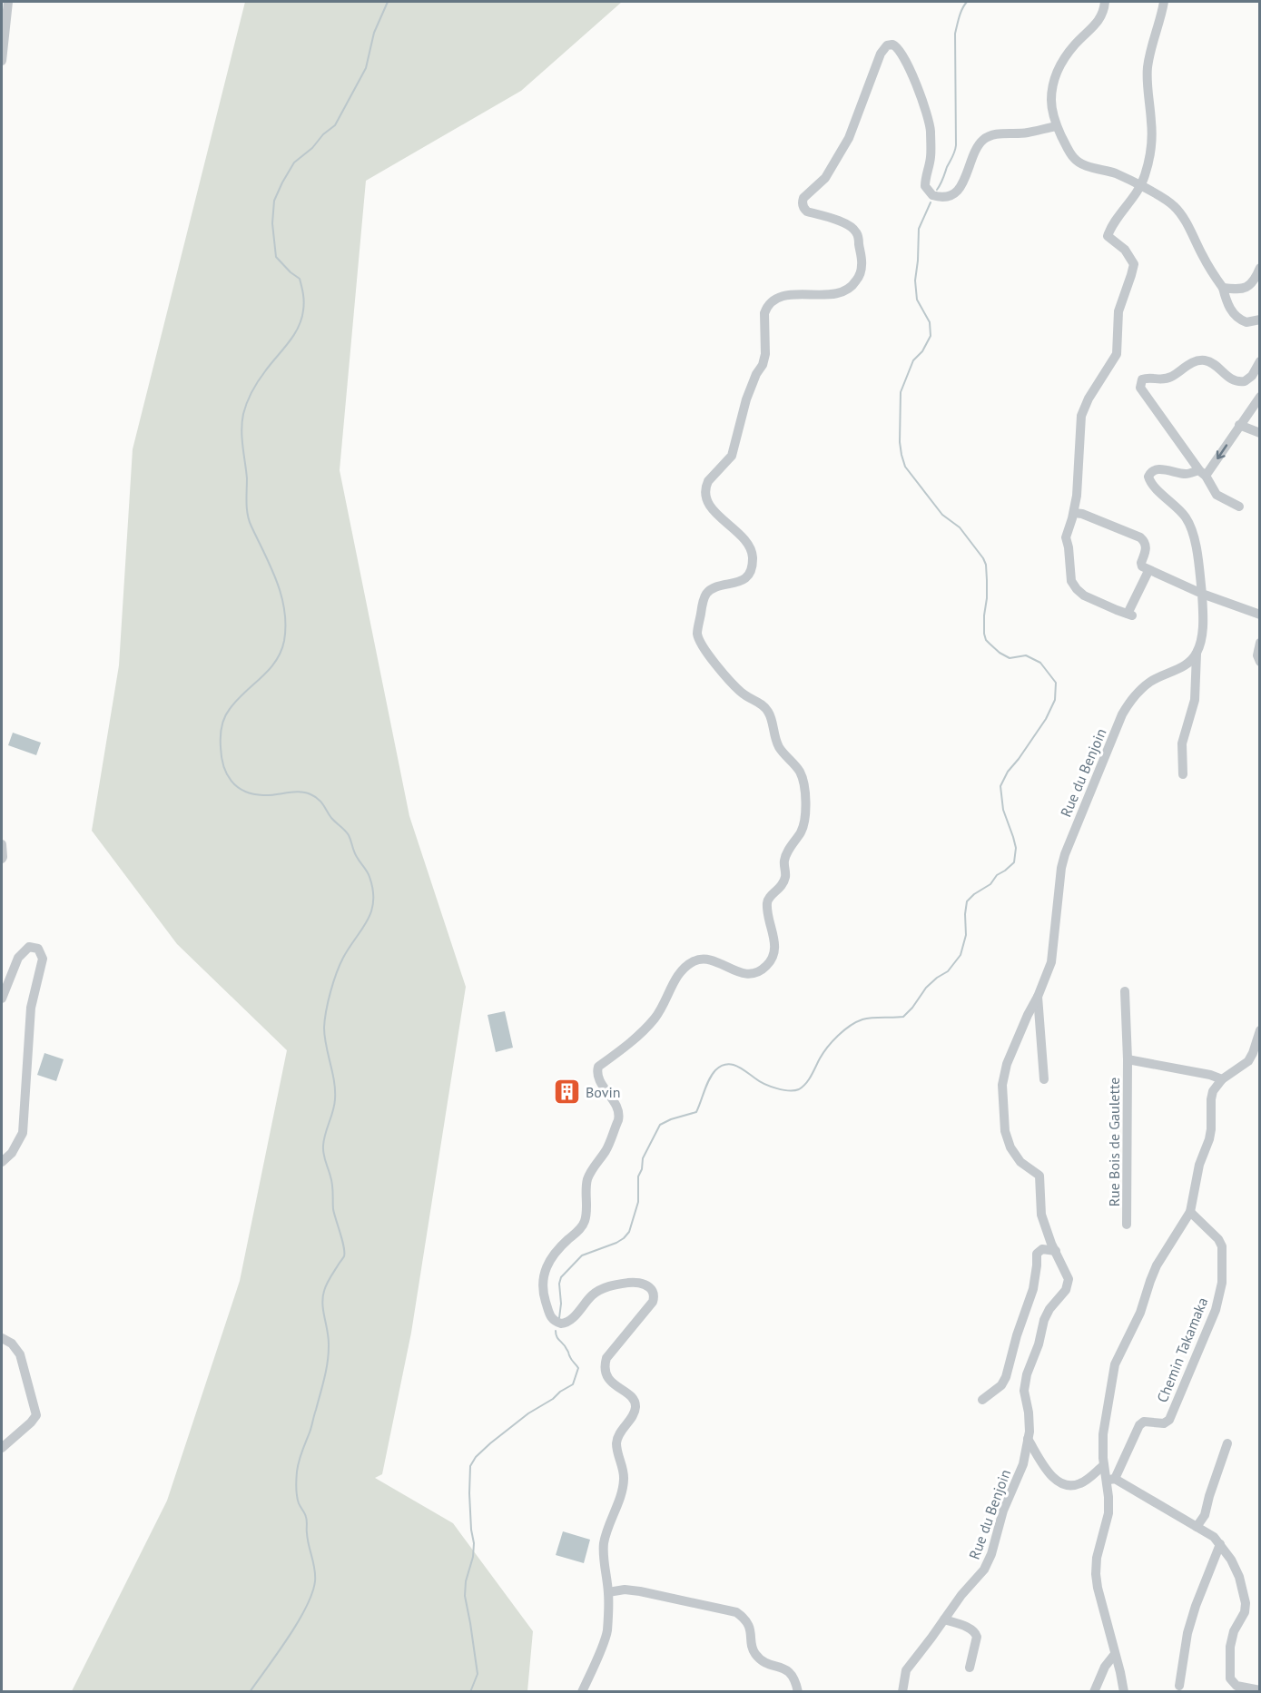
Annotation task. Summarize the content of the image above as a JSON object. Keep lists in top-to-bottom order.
{
  "streets": {
    "street": ["Rue du Benjoin", "Rue Bois de Gaulette", "Chemin Takamaka"]
  },
  "places": {
    "building": ["Bovin"]
  }
}
